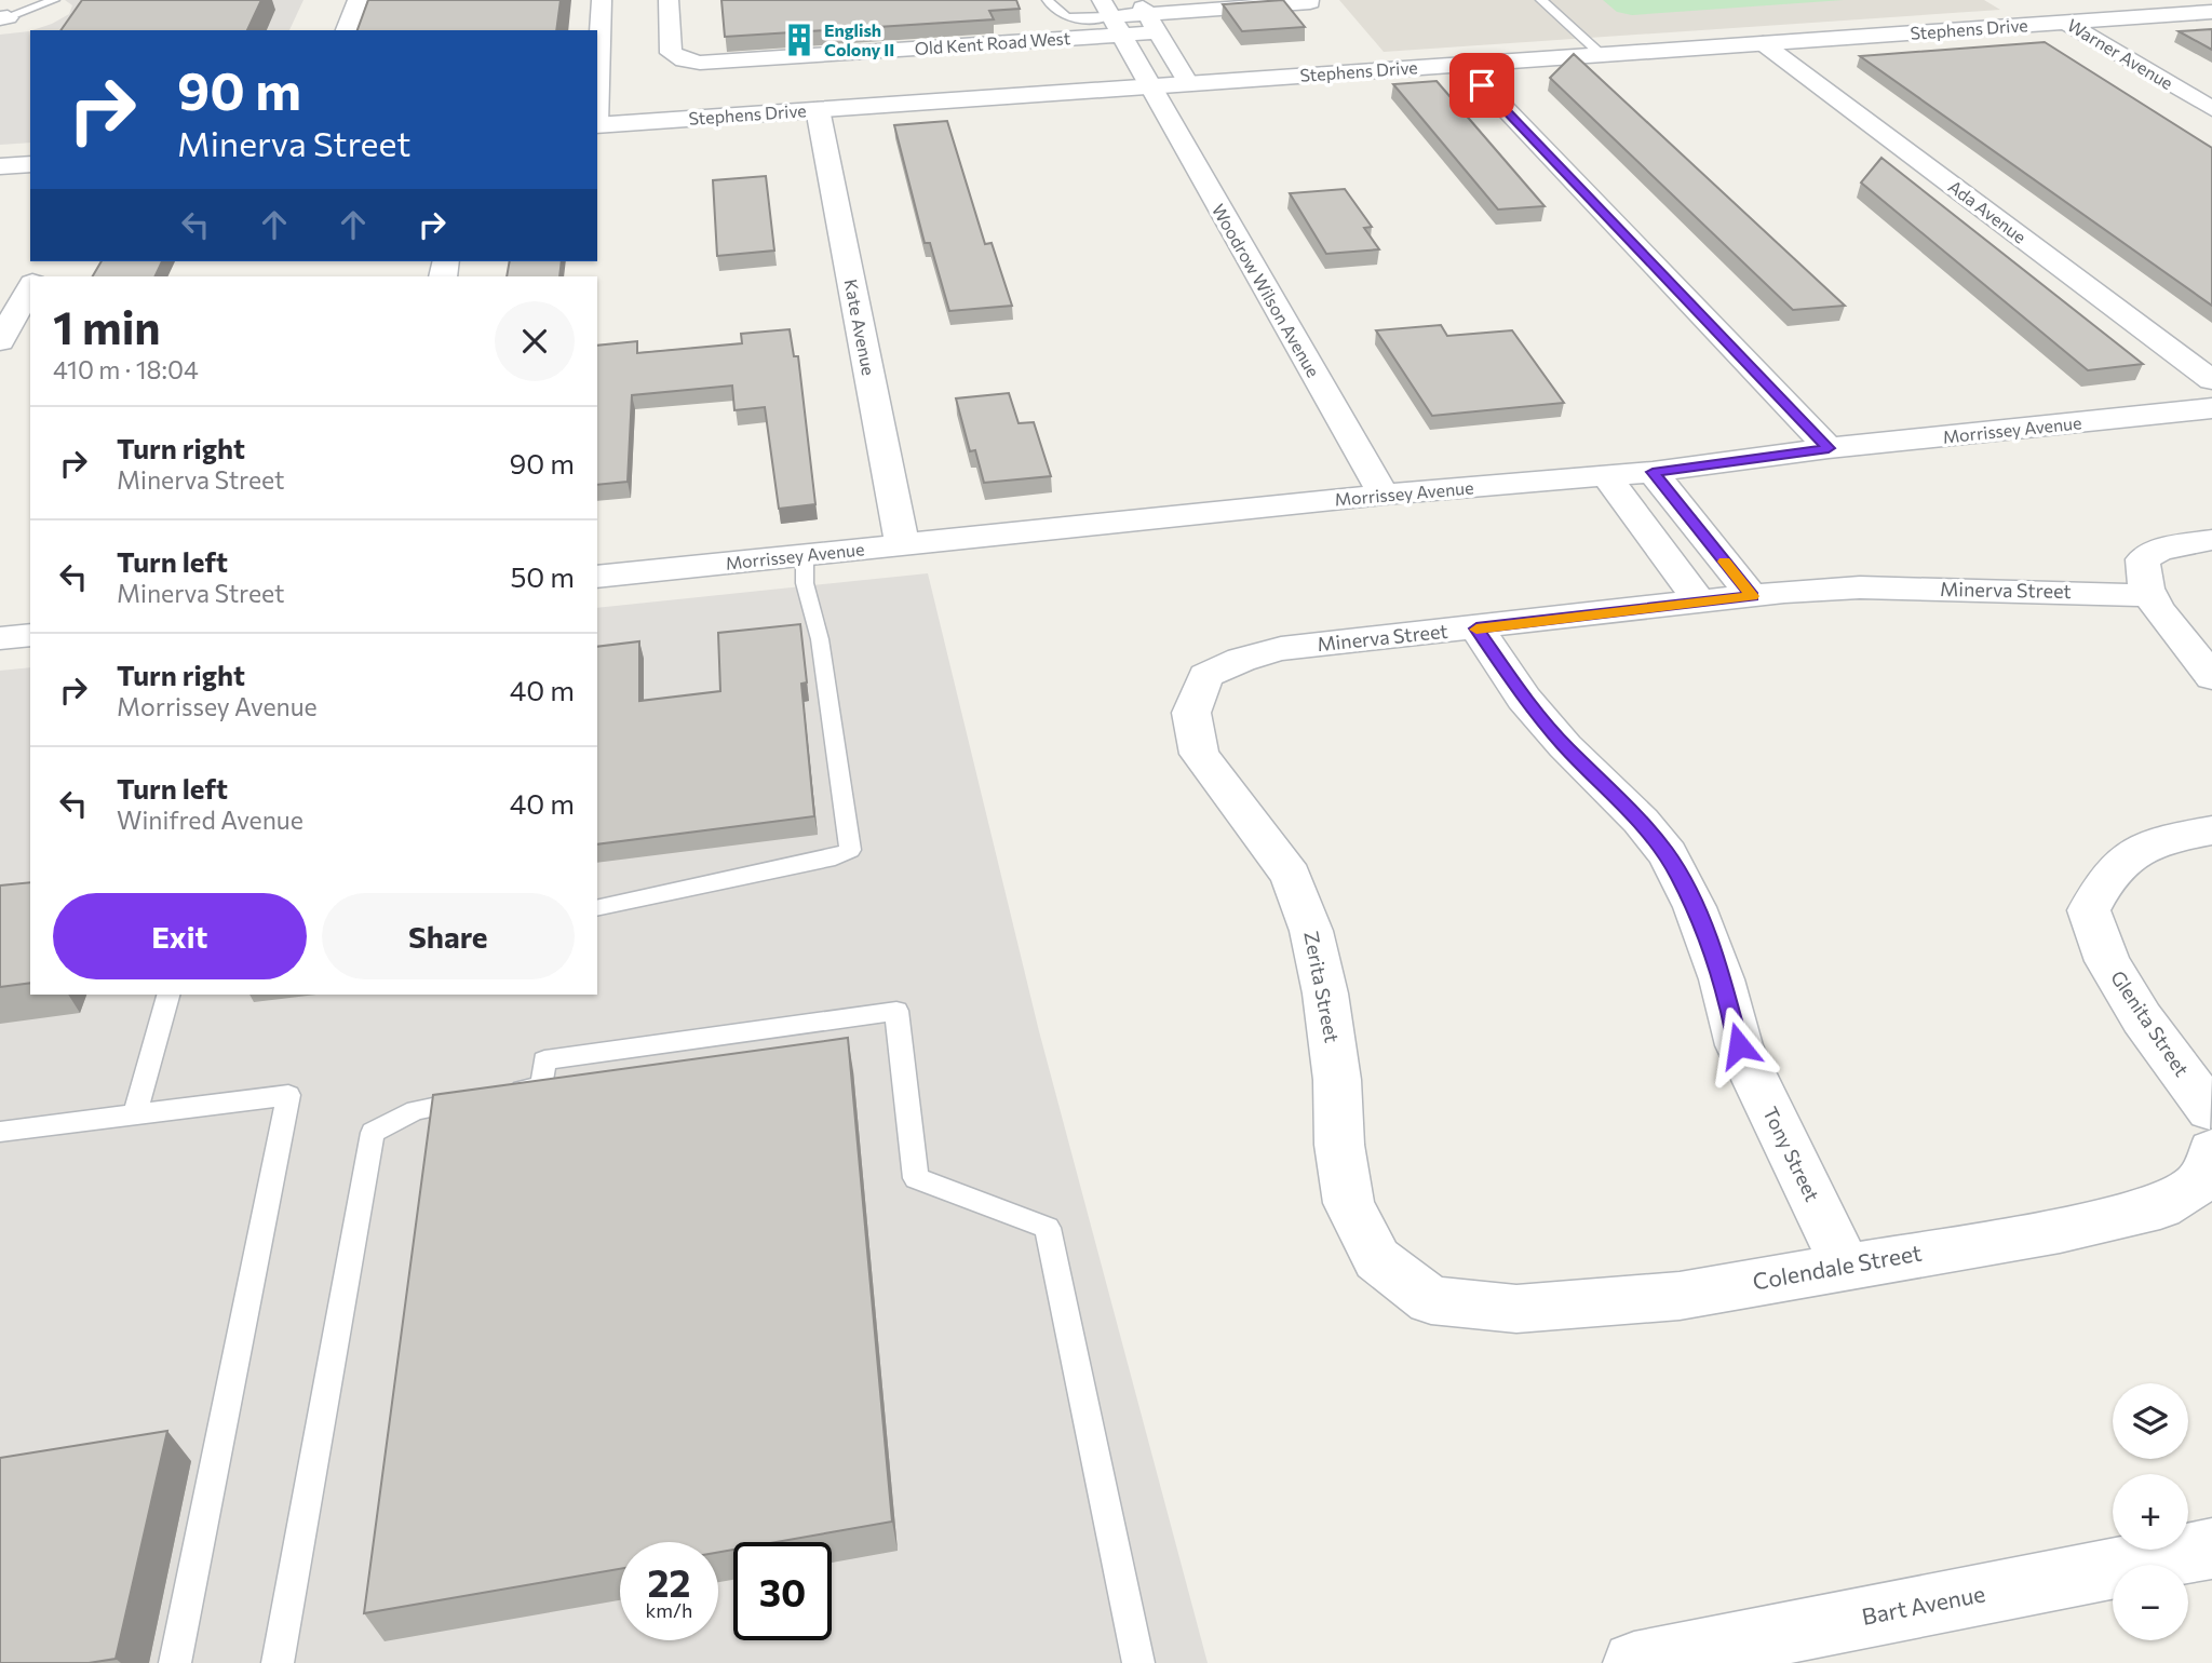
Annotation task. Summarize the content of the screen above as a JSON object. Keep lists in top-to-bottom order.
{
  "streets": {
    "street": [
      "Stephens Drive",
      "Old Kent Road West",
      "Warner Avenue",
      "Ada Avenue",
      "Woodrow Wilson Avenue",
      "Kate Avenue",
      "Morrissey Avenue",
      "Minerva Street",
      "Zerita Street",
      "Glenita Street",
      "Tony Street",
      "Colendale Street",
      "Bart Avenue"
    ]
  },
  "crossings": [
    ["Stephens Drive", "Warner Avenue"],
    ["Stephens Drive", "Ada Avenue"],
    ["Stephens Drive", "Woodrow Wilson Avenue"],
    ["Stephens Drive", "Kate Avenue"],
    ["Old Kent Road West", "Woodrow Wilson Avenue"],
    ["Woodrow Wilson Avenue", "Morrissey Avenue"],
    ["Kate Avenue", "Morrissey Avenue"],
    ["Minerva Street", "Zerita Street"],
    ["Minerva Street", "Tony Street"],
    ["Zerita Street", "Colendale Street"],
    ["Glenita Street", "Colendale Street"],
    ["Tony Street", "Colendale Street"]
  ],
  "places": {
    "building": ["English Colony II"]
  },
  "page": {
    "turn": ["90 m", "Minerva Street"],
    "heading": ["1 min", "410 m · 18:04"],
    "list": [
      {
        "name": "Turn right",
        "note": "Minerva Street",
        "value": "90 m"
      },
      {
        "name": "Turn left",
        "note": "Minerva Street",
        "value": "50 m"
      },
      {
        "name": "Turn right",
        "note": "Morrissey Avenue",
        "value": "40 m"
      },
      {
        "name": "Turn left",
        "note": "Winifred Avenue",
        "value": "40 m"
      }
    ],
    "buttons": ["Exit", "Share"],
    "map_buttons": ["+", "−"],
    "speed": "22 km/h",
    "limit": "30"
  }
}
